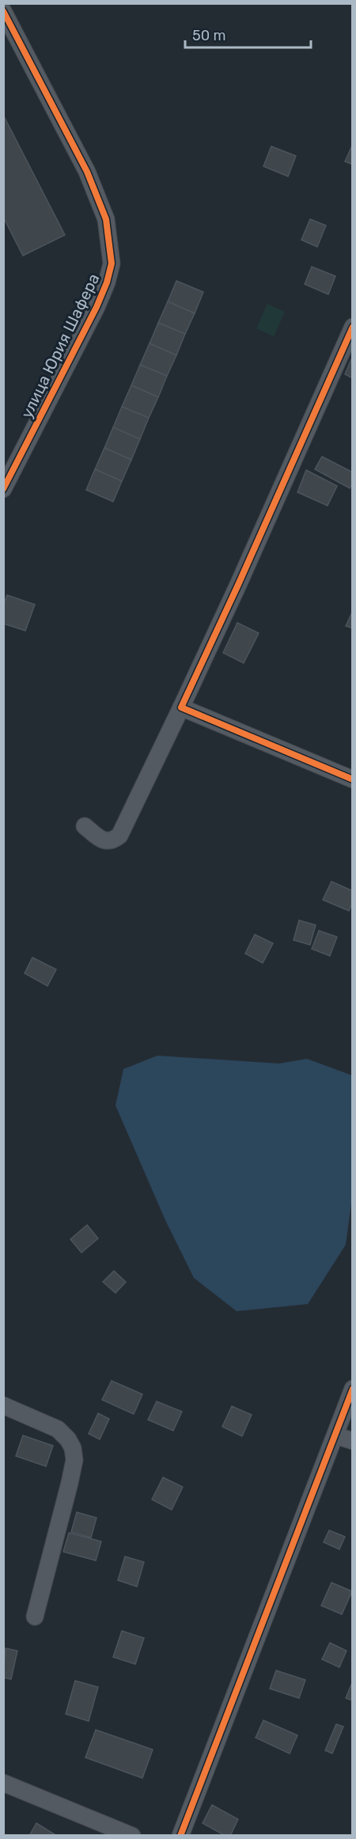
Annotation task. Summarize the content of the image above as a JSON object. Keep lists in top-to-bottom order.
{
  "streets": {
    "street": ["улица Юрия Шафера"]
  },
  "scale_bar": "50 m"
}
